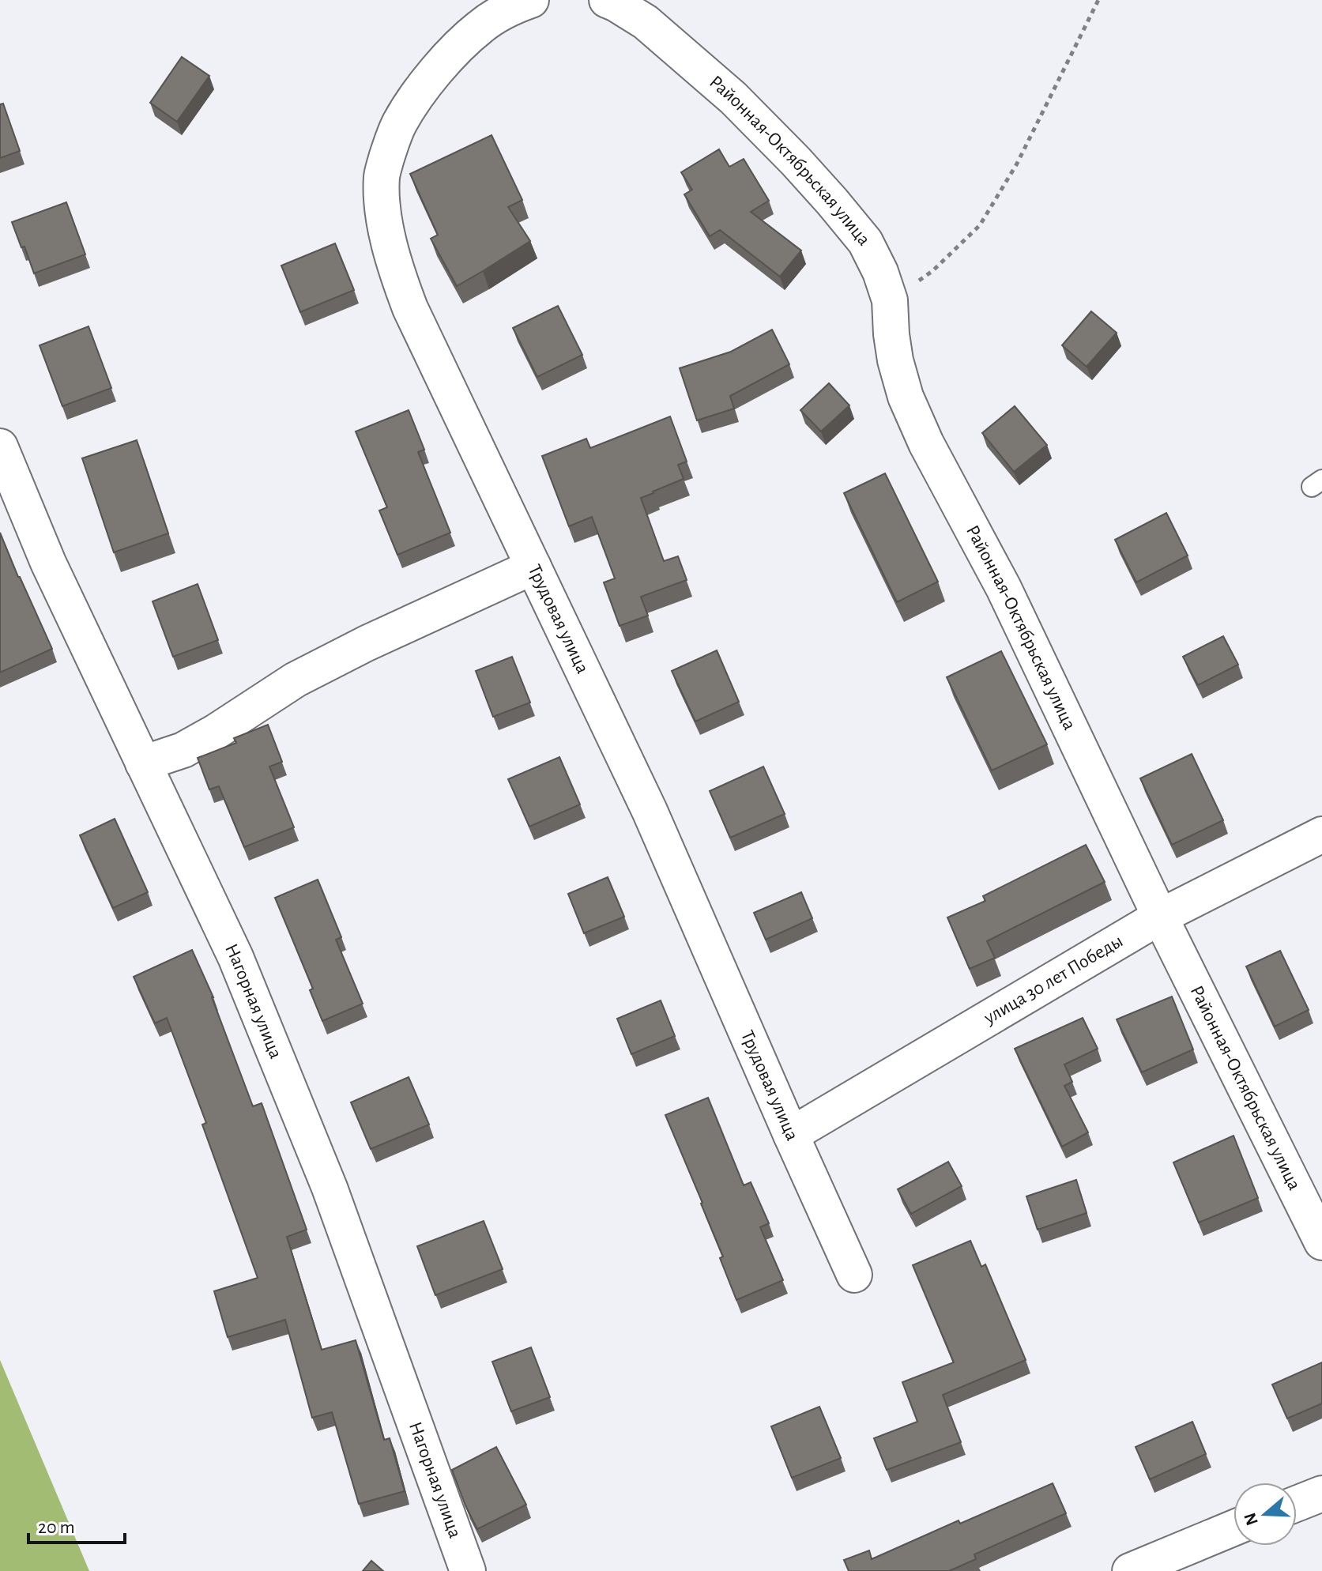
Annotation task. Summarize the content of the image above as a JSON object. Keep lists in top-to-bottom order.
{
  "streets": {
    "street": [
      "Районная-Октябрьская улица",
      "Трудовая улица",
      "улица 30 лет Победы",
      "Нагорная улица"
    ]
  },
  "crossings": [
    ["Районная-Октябрьская улица", "улица 30 лет Победы"],
    ["Трудовая улица", "улица 30 лет Победы"]
  ],
  "scale_bar": "20 m",
  "north": "left"
}
